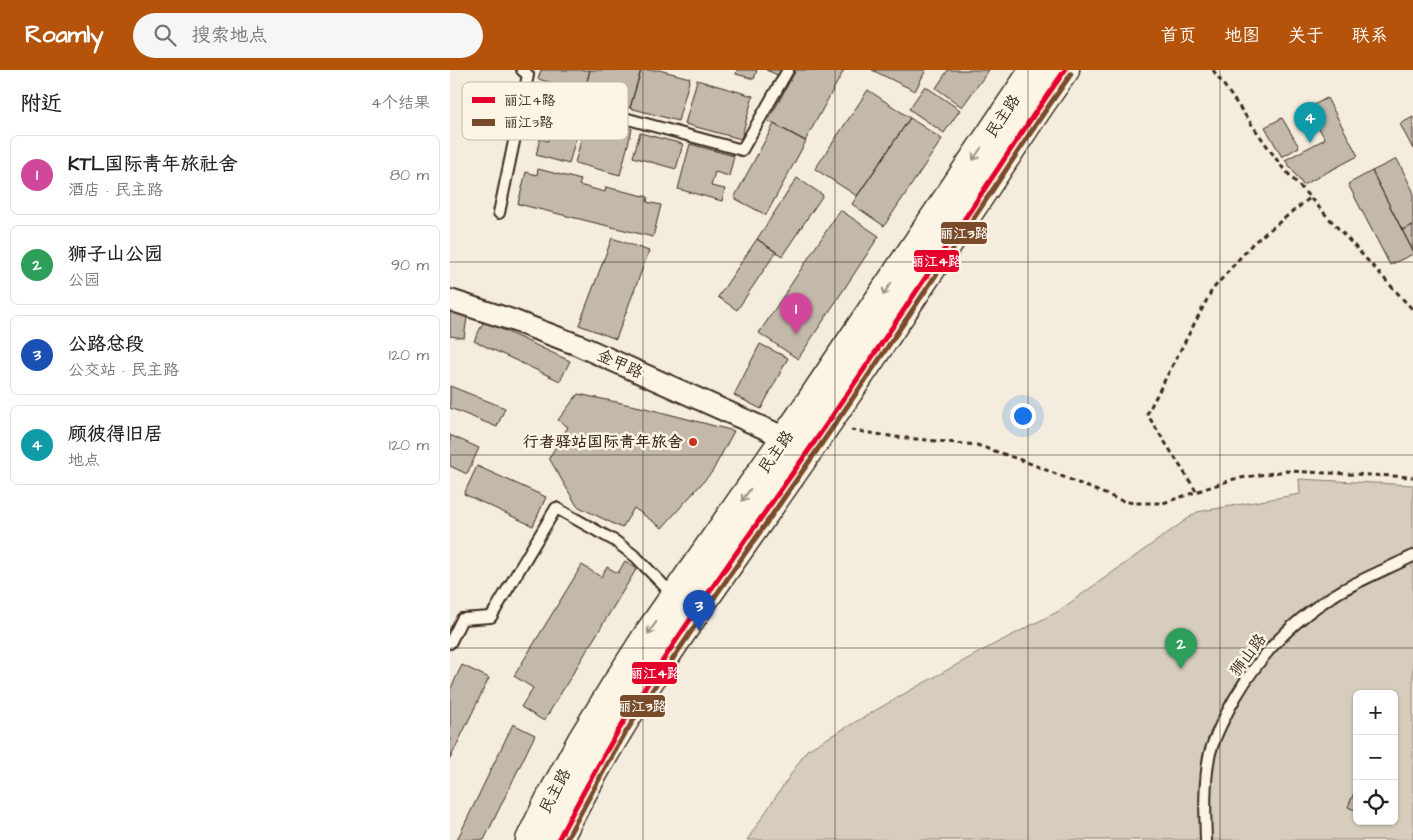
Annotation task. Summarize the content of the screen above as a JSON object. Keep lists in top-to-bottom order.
{
  "streets": {
    "main road": ["民主路"],
    "street": ["金甲路"],
    "lane": ["狮山路"]
  },
  "crossings": [
    ["民主路", "金甲路"]
  ],
  "places": ["行者驿站国际青年旅舍"],
  "lines": ["transit line 丽江4路", "transit line 丽江3路"],
  "legend": ["丽江4路", "丽江3路"],
  "page": {
    "header": "Roamly",
    "search": "搜索地点",
    "nav": [
      "首页",
      "地图",
      "关于",
      "联系"
    ],
    "heading": ["附近", "4个结果"],
    "pins": [
      "4",
      "1",
      "3",
      "2"
    ],
    "list": [
      {
        "mark": "1",
        "name": "KTL国际青年旅社舍",
        "note": "酒店 · 民主路",
        "value": "80 m"
      },
      {
        "mark": "2",
        "name": "狮子山公园",
        "note": "公园",
        "value": "90 m"
      },
      {
        "mark": "3",
        "name": "公路总段",
        "note": "公交站 · 民主路",
        "value": "120 m"
      },
      {
        "mark": "4",
        "name": "顾彼得旧居",
        "note": "地点",
        "value": "120 m"
      }
    ],
    "map_buttons": ["+", "−"]
  }
}
